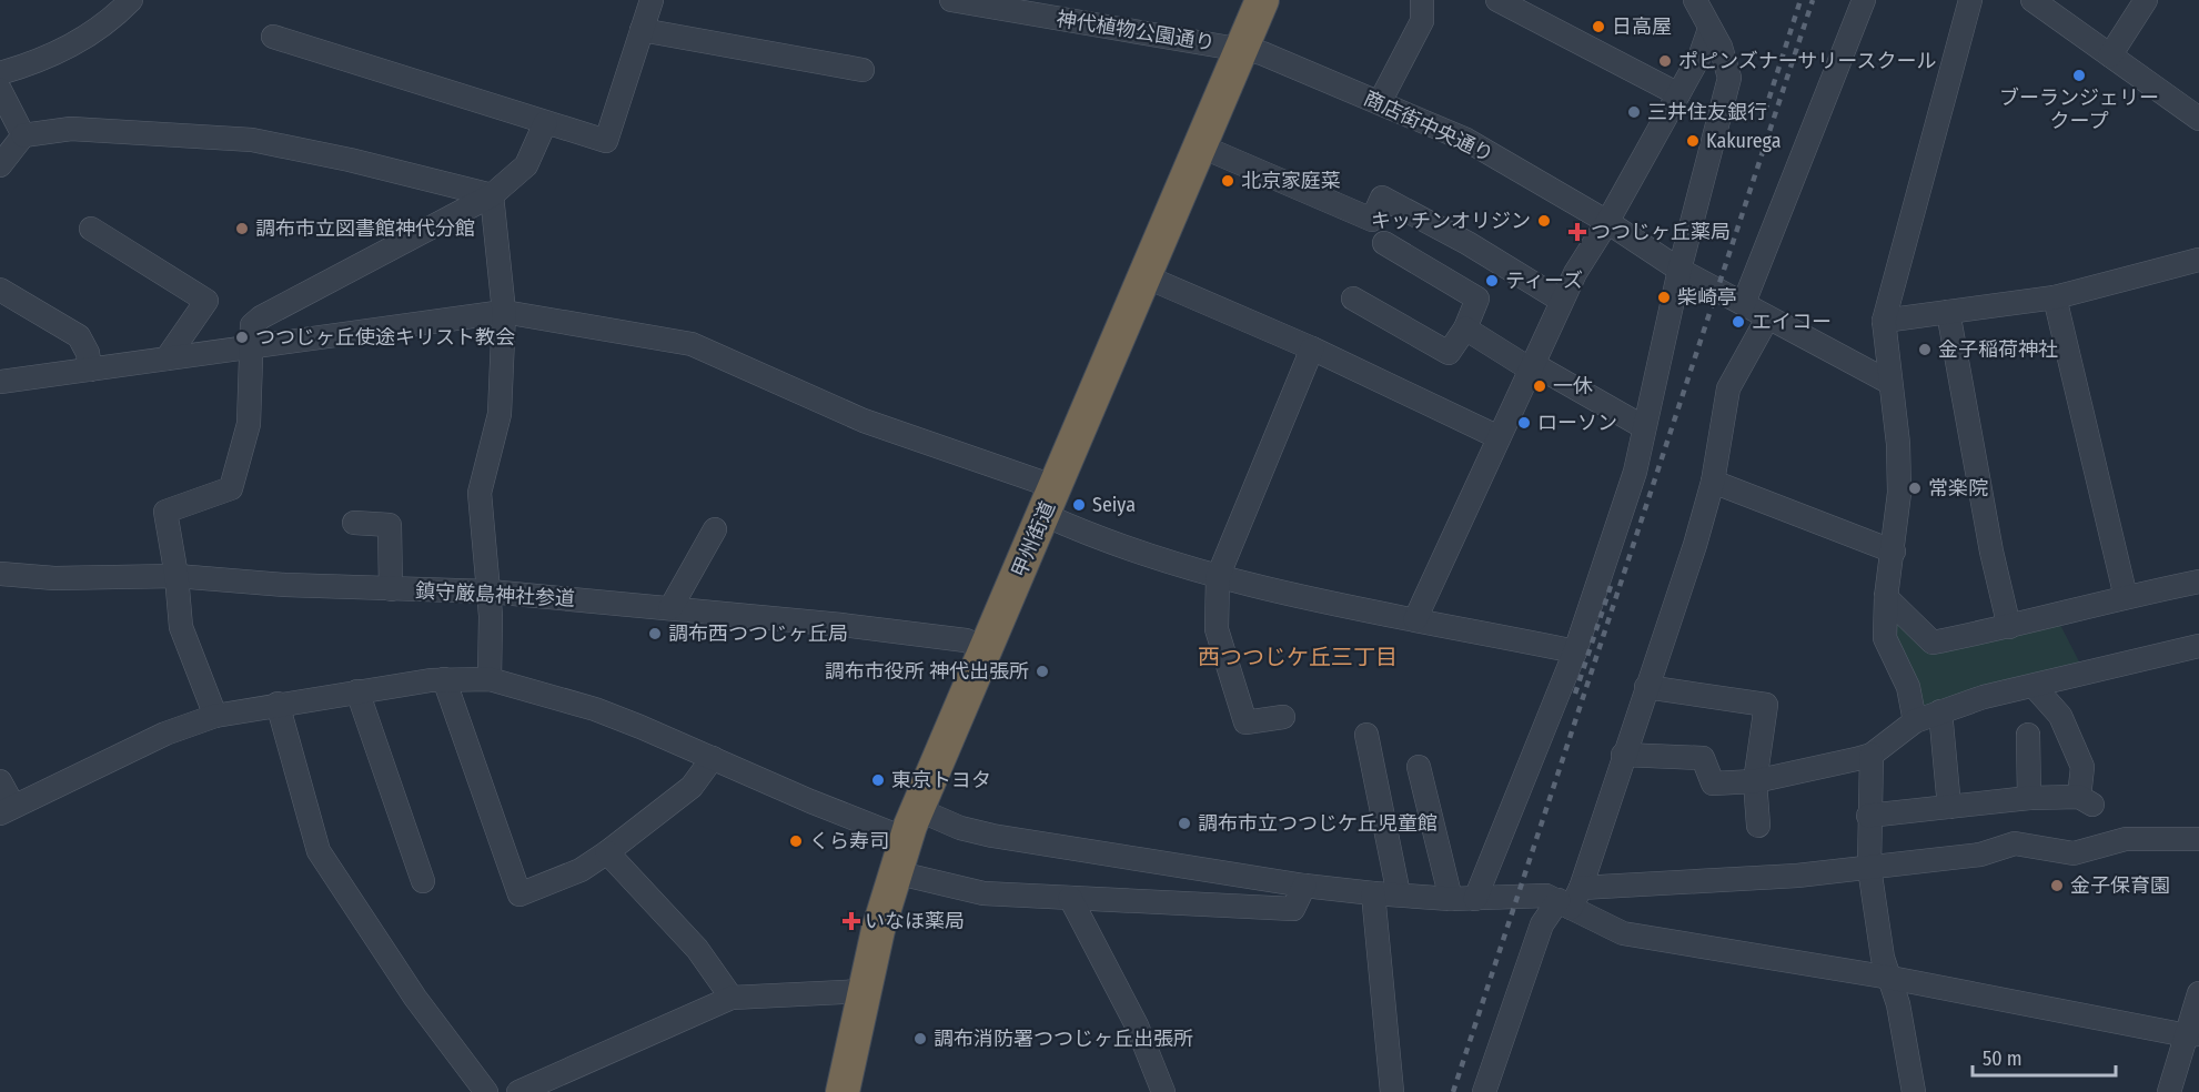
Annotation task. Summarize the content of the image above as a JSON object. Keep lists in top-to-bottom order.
{
  "streets": {
    "highway": ["甲州街道"],
    "street": ["神代植物公園通り", "商店街中央通り", "鎮守厳島神社参道"]
  },
  "crossings": [
    ["神代植物公園通り", "商店街中央通り"],
    ["神代植物公園通り", "甲州街道"],
    ["商店街中央通り", "甲州街道"],
    ["甲州街道", "鎮守厳島神社参道"]
  ],
  "districts": ["西つつじケ丘三丁目"],
  "places": {
    "other": [
      "日高屋",
      "ポピンズナーサリースクール",
      "ブーランジェリー クープ",
      "三井住友銀行",
      "Kakurega",
      "北京家庭菜",
      "キッチンオリジン",
      "調布市立図書館神代分館",
      "ティーズ",
      "柴崎亭",
      "エイコー",
      "つつじヶ丘使途キリスト教会",
      "金子稲荷神社",
      "一休",
      "ローソン",
      "常楽院",
      "Seiya",
      "調布西つつじヶ丘局",
      "調布市役所 神代出張所",
      "東京トヨタ",
      "調布市立つつじケ丘児童館",
      "くら寿司",
      "金子保育園",
      "調布消防署つつじヶ丘出張所"
    ],
    "health": ["つつじヶ丘薬局", "いなほ薬局"]
  },
  "scale_bar": "50 m"
}
